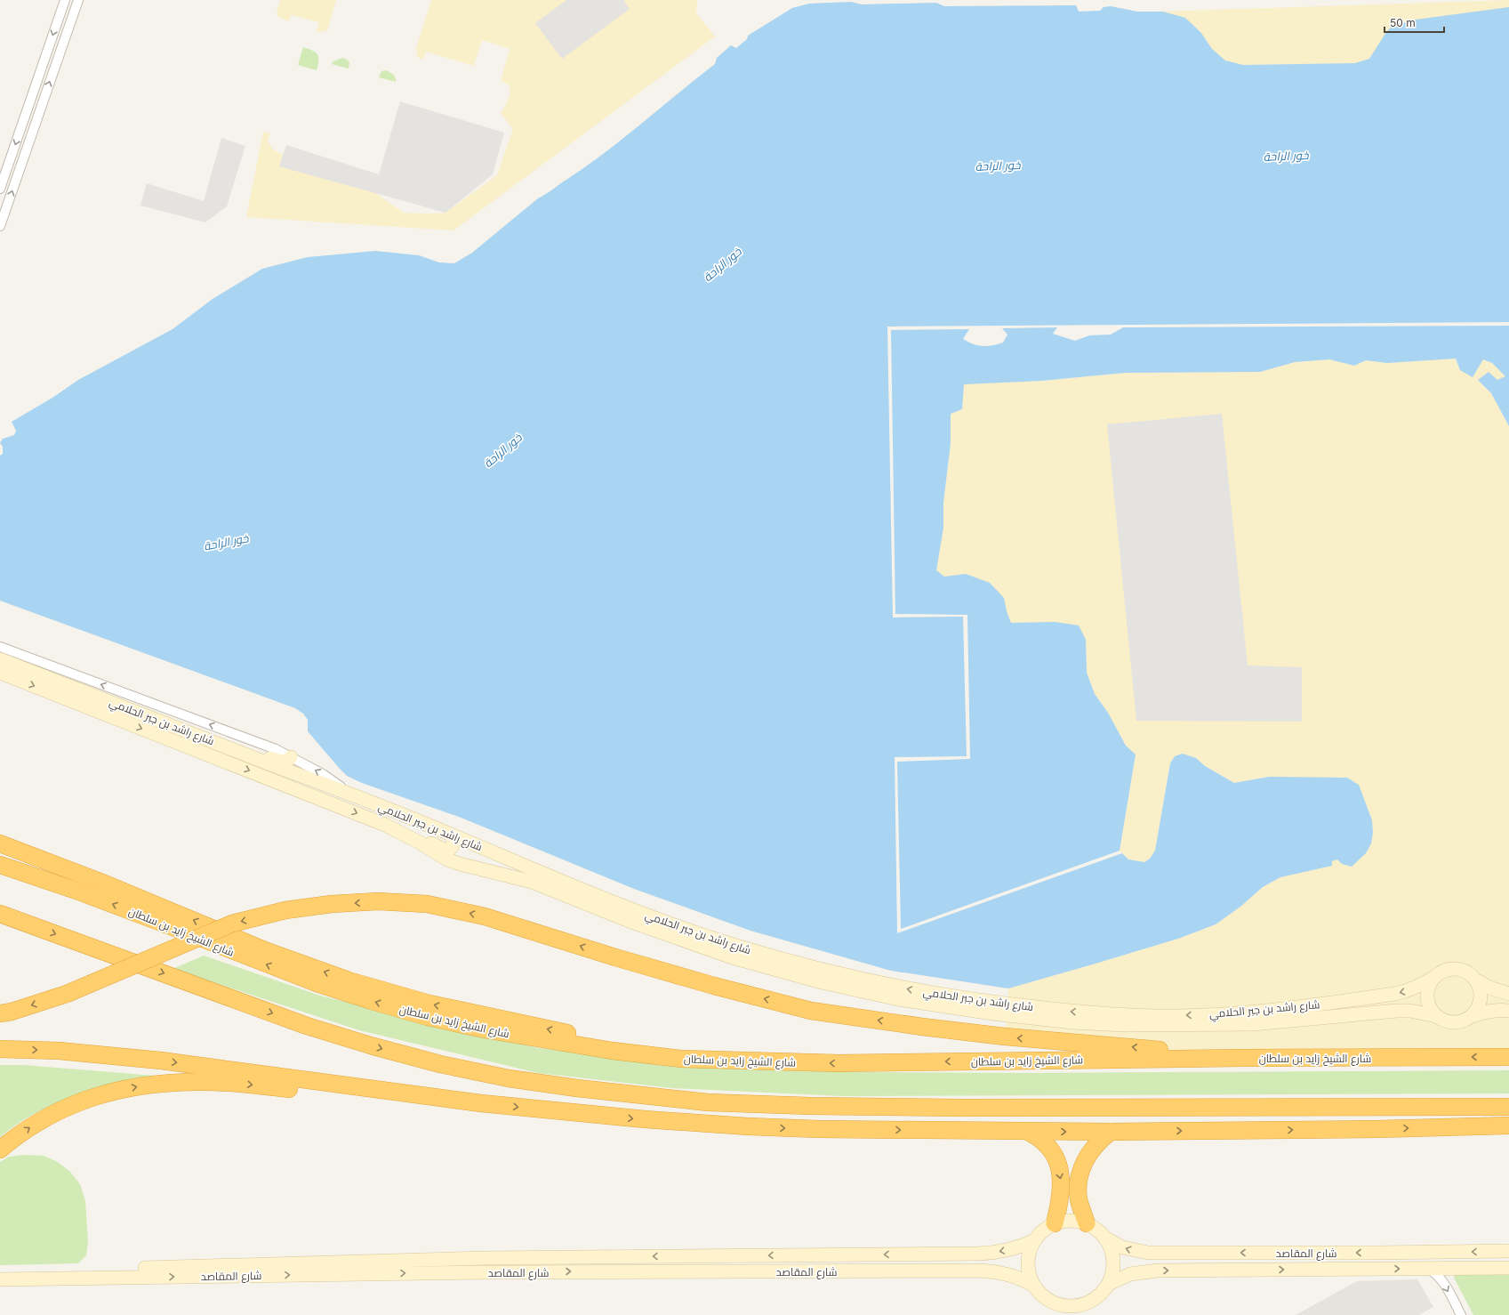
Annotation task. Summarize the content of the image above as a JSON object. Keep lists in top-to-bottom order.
{
  "streets": {
    "highway": ["شارع الشيخ زايد بن سلطان"],
    "main road": ["شارع راشد بن جبر الحلامي", "شارع المقاصد"]
  },
  "water": ["خور الراحة"],
  "scale_bar": "50 m"
}
